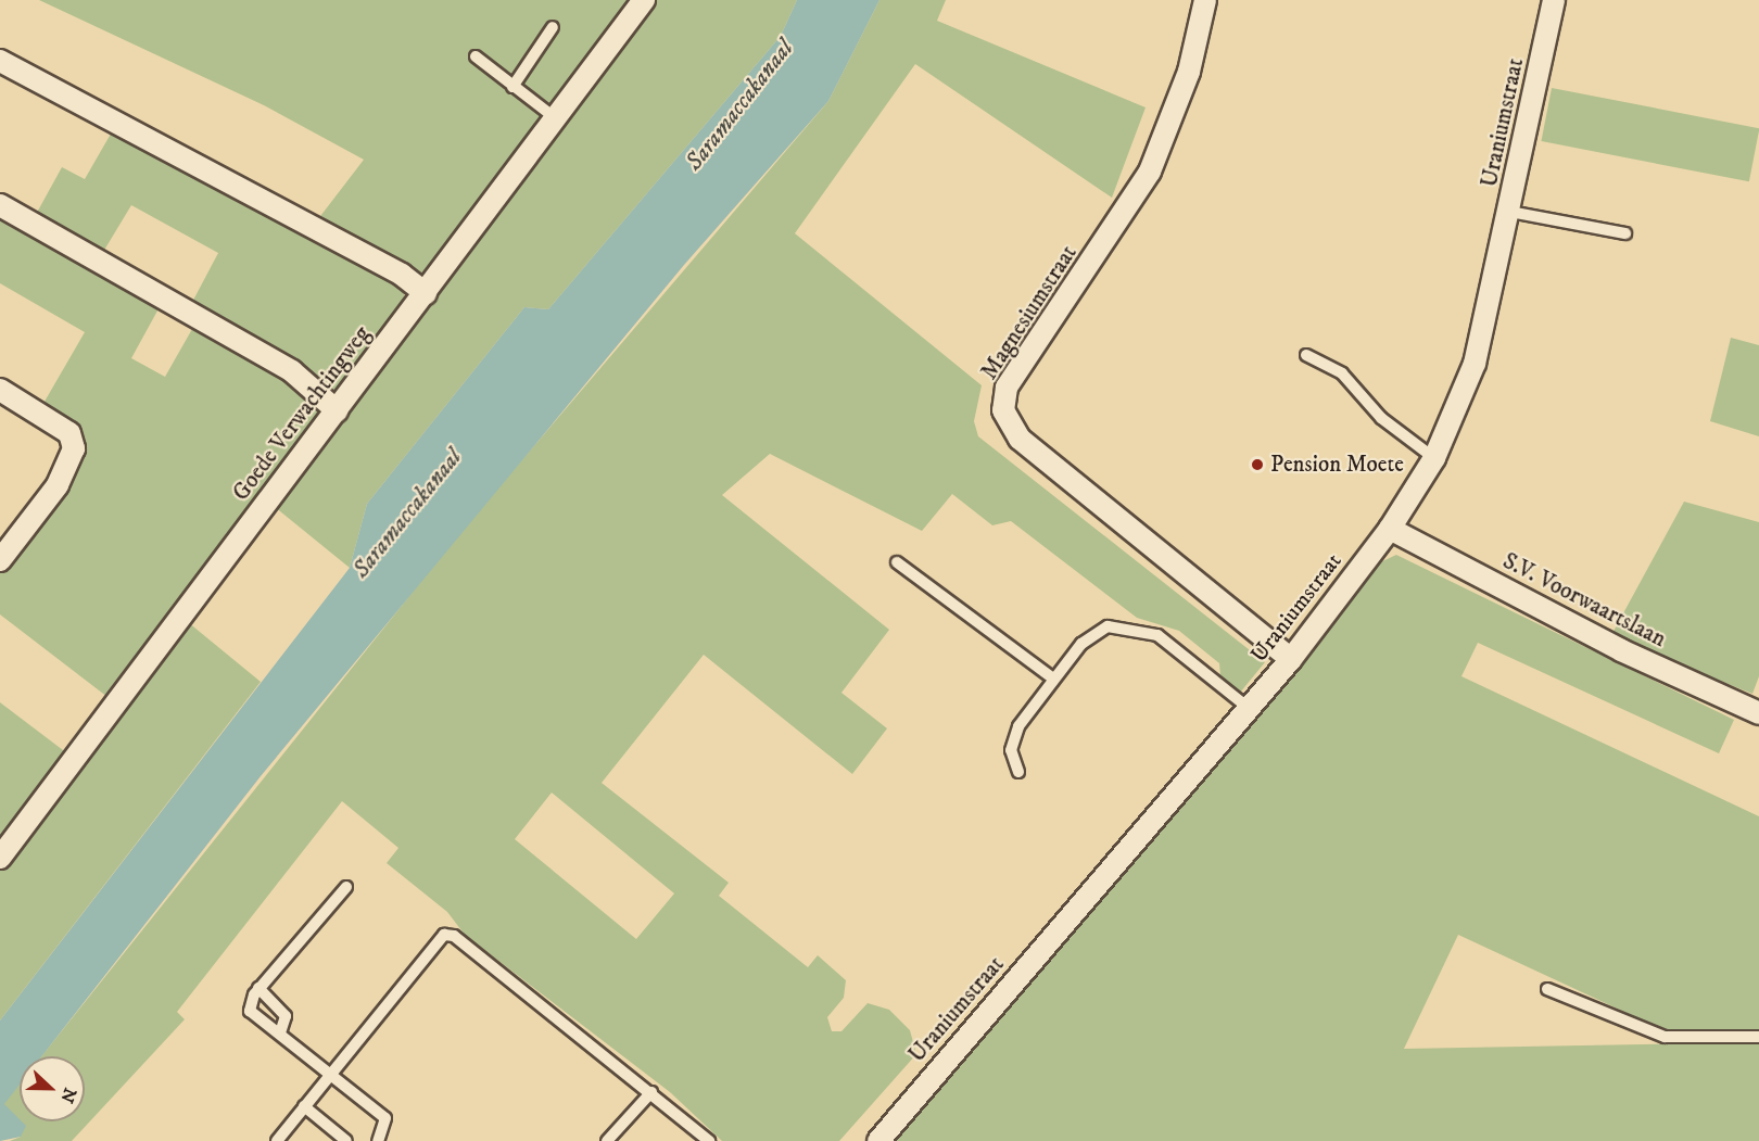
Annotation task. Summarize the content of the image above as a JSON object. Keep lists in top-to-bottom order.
{
  "streets": {
    "street": [
      "Uraniumstraat",
      "Magnesiumstraat",
      "Goede Verwachtingweg",
      "S.V. Voorwaartslaan"
    ]
  },
  "crossings": [
    ["Uraniumstraat", "Magnesiumstraat"],
    ["Uraniumstraat", "S.V. Voorwaartslaan"]
  ],
  "water": ["Saramaccakanaal"],
  "places": ["Pension Moete"],
  "north": "right"
}
